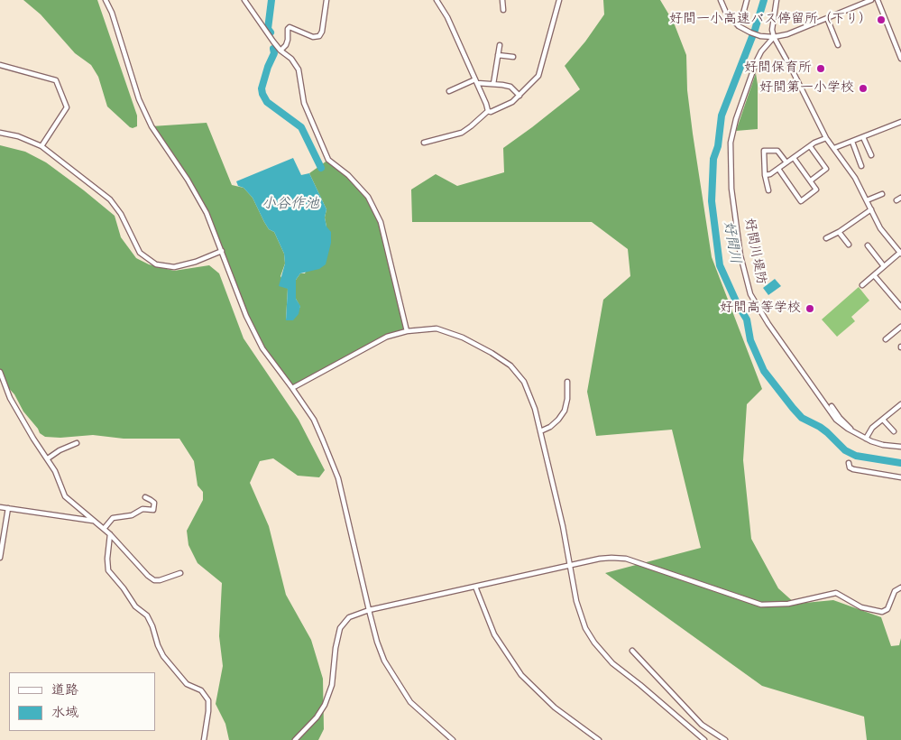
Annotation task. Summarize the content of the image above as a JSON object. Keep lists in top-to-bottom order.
{
  "streets": {
    "street": ["好間川堤防"]
  },
  "water": ["小谷作池", "好間川"],
  "places": [
    "好間一小高速バス停留所（下り）",
    "好間保育所",
    "好間第一小学校",
    "好間高等学校"
  ],
  "legend": ["道路", "水域"]
}
